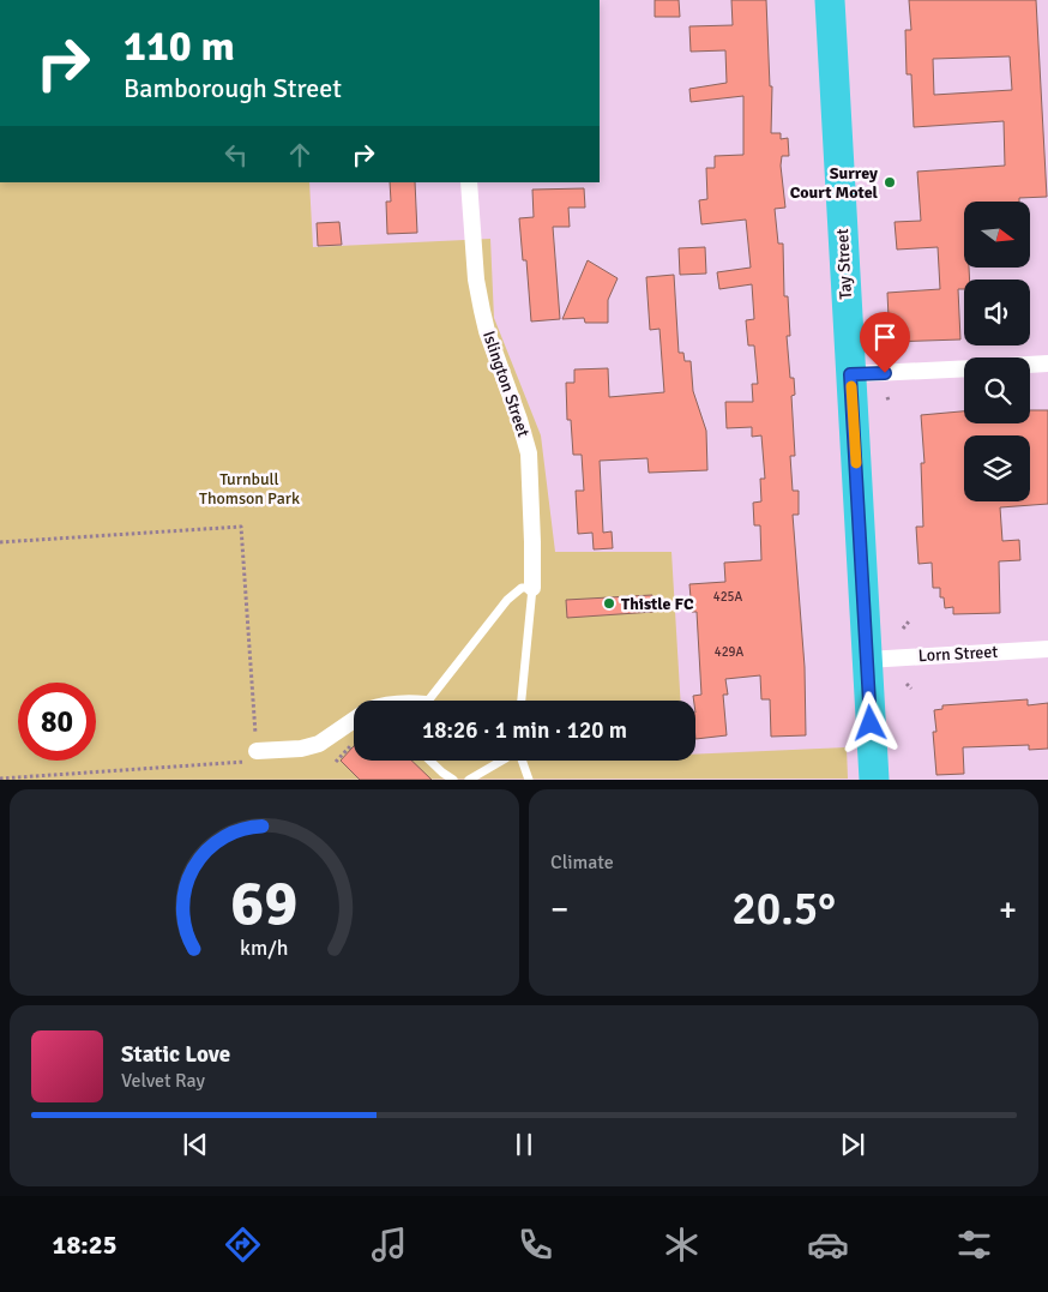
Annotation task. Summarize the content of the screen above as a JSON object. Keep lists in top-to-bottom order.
{
  "streets": {
    "highway": ["Tay Street"],
    "street": ["Islington Street", "Lorn Street"]
  },
  "crossings": [
    ["Tay Street", "Lorn Street"]
  ],
  "parks": ["Turnbull Thomson Park"],
  "places": ["Surrey Court Motel", "Thistle FC"],
  "house_numbers": ["425A", "429A"],
  "north": "right",
  "page": {
    "turn": ["110 m", "Bamborough Street"],
    "limit": "80",
    "trip": "18:26 · 1 min · 120 m",
    "tile": "Climate",
    "heat": ["−", "20.5°", "+"],
    "song": ["Static Love", "Velvet Ray"],
    "tabs": "18:25",
    "gauge": ["69", "km/h"]
  }
}
